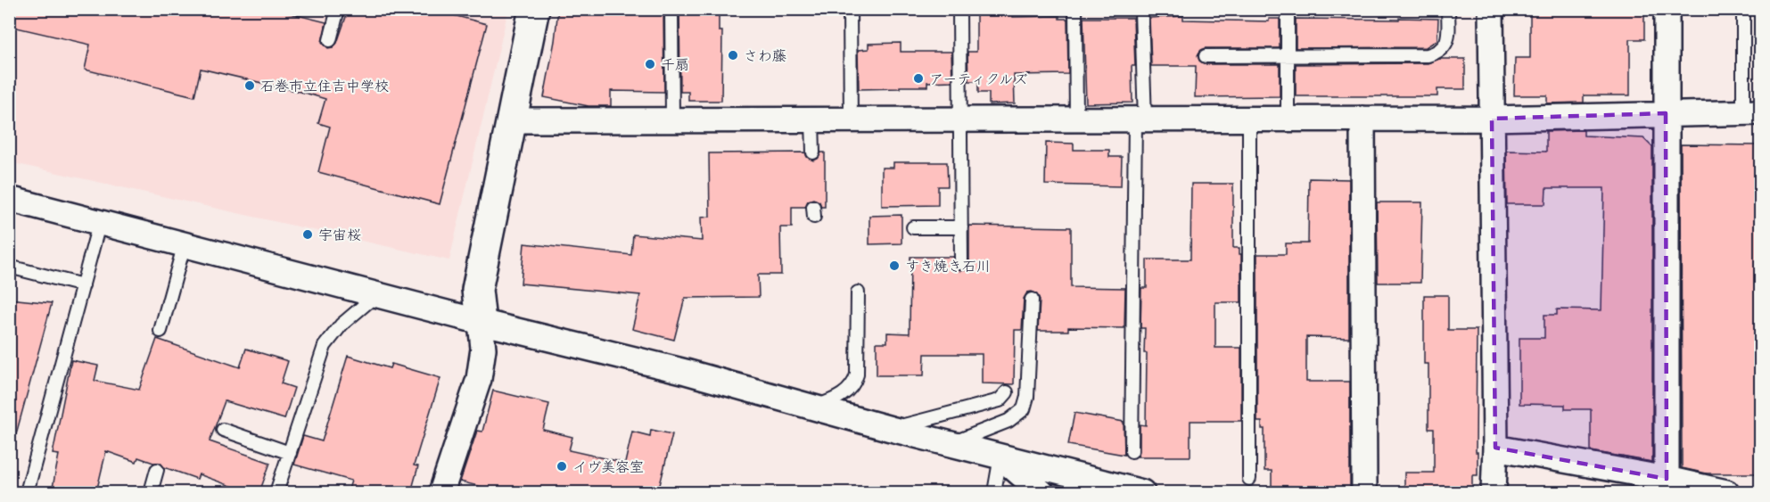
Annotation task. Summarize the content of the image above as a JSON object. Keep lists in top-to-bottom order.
{
  "places": [
    "さわ藤",
    "千扇",
    "アーティクルズ",
    "石巻市立住吉中学校",
    "宇宙桜",
    "すき焼き石川",
    "イヴ美容室"
  ]
}
